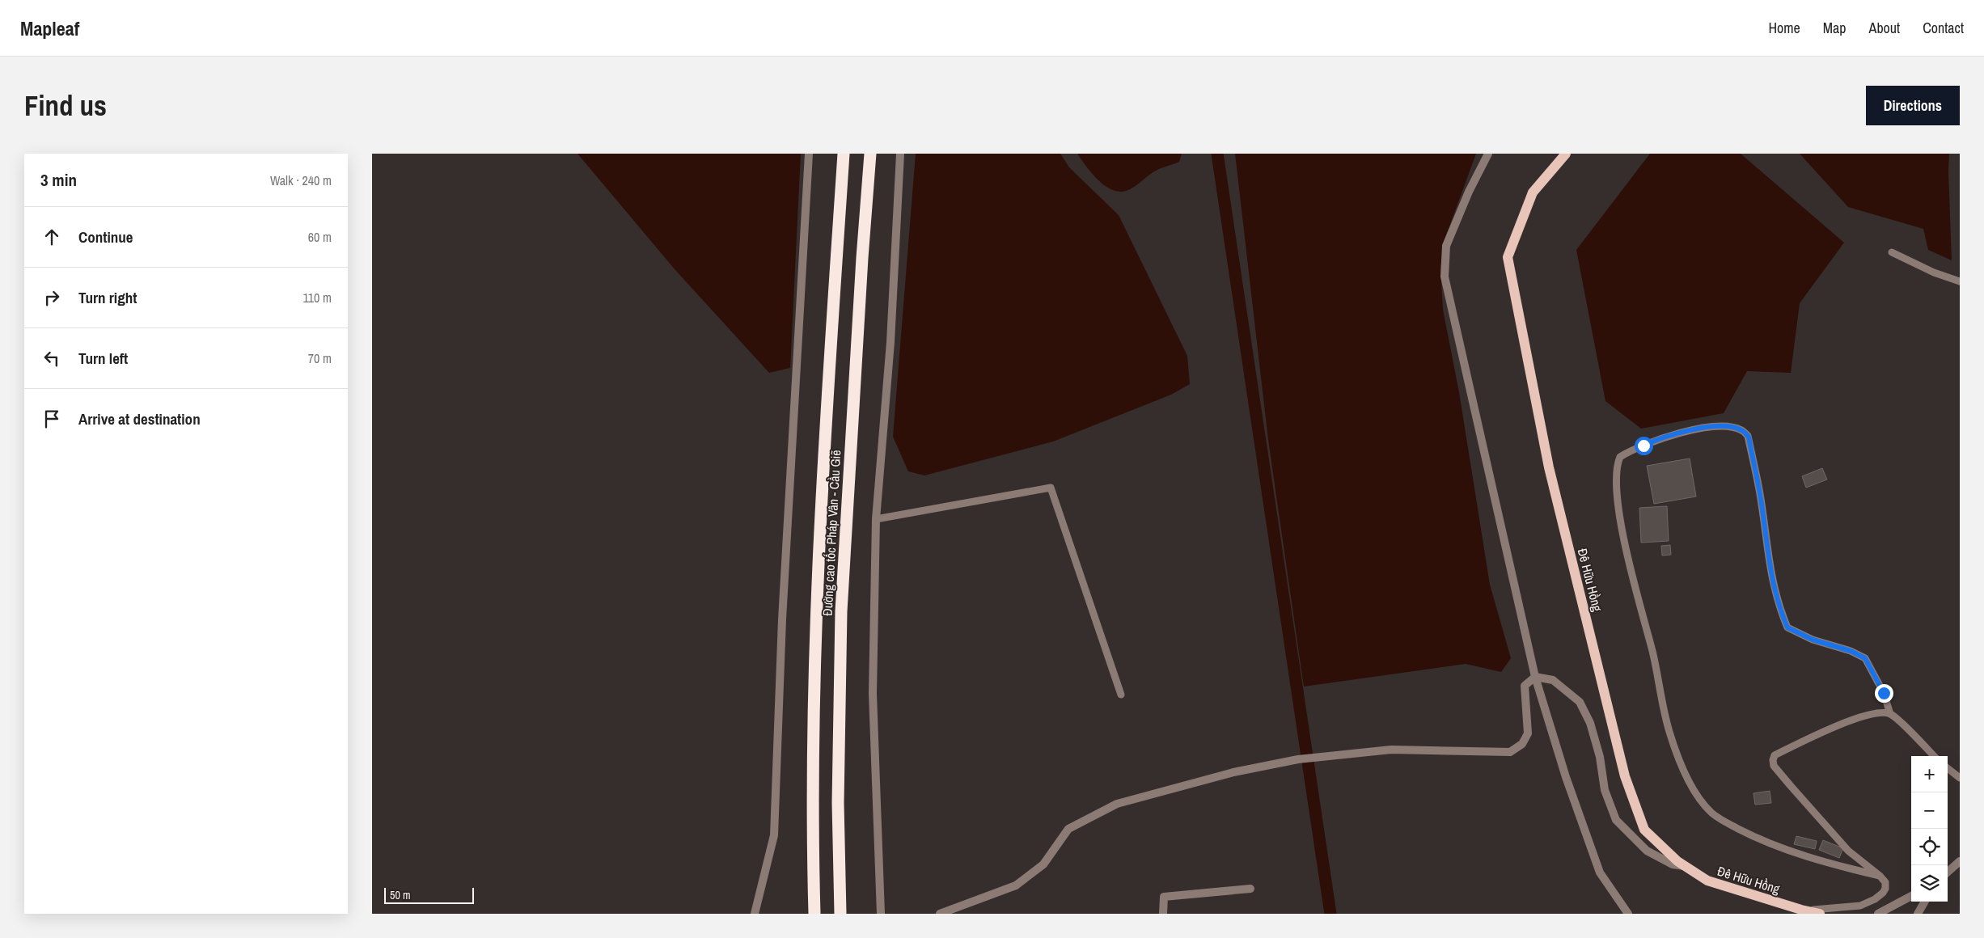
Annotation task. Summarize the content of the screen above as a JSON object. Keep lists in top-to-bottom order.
{
  "streets": {
    "highway": ["Đường cao tốc Pháp Vân - Cầu Giẽ"],
    "main road": ["Đê Hữu Hồng"]
  },
  "scale_bar": "50 m",
  "page": {
    "header": "Mapleaf",
    "nav": [
      "Home",
      "Map",
      "About",
      "Contact"
    ],
    "buttons": "Directions",
    "title": "Find us",
    "heading": ["3 min", "Walk · 240 m"],
    "list": [
      ["Continue", "60 m"],
      ["Turn right", "110 m"],
      ["Turn left", "70 m"],
      "Arrive at destination"
    ],
    "map_buttons": ["+", "−"],
    "scale": "50 m"
  }
}
